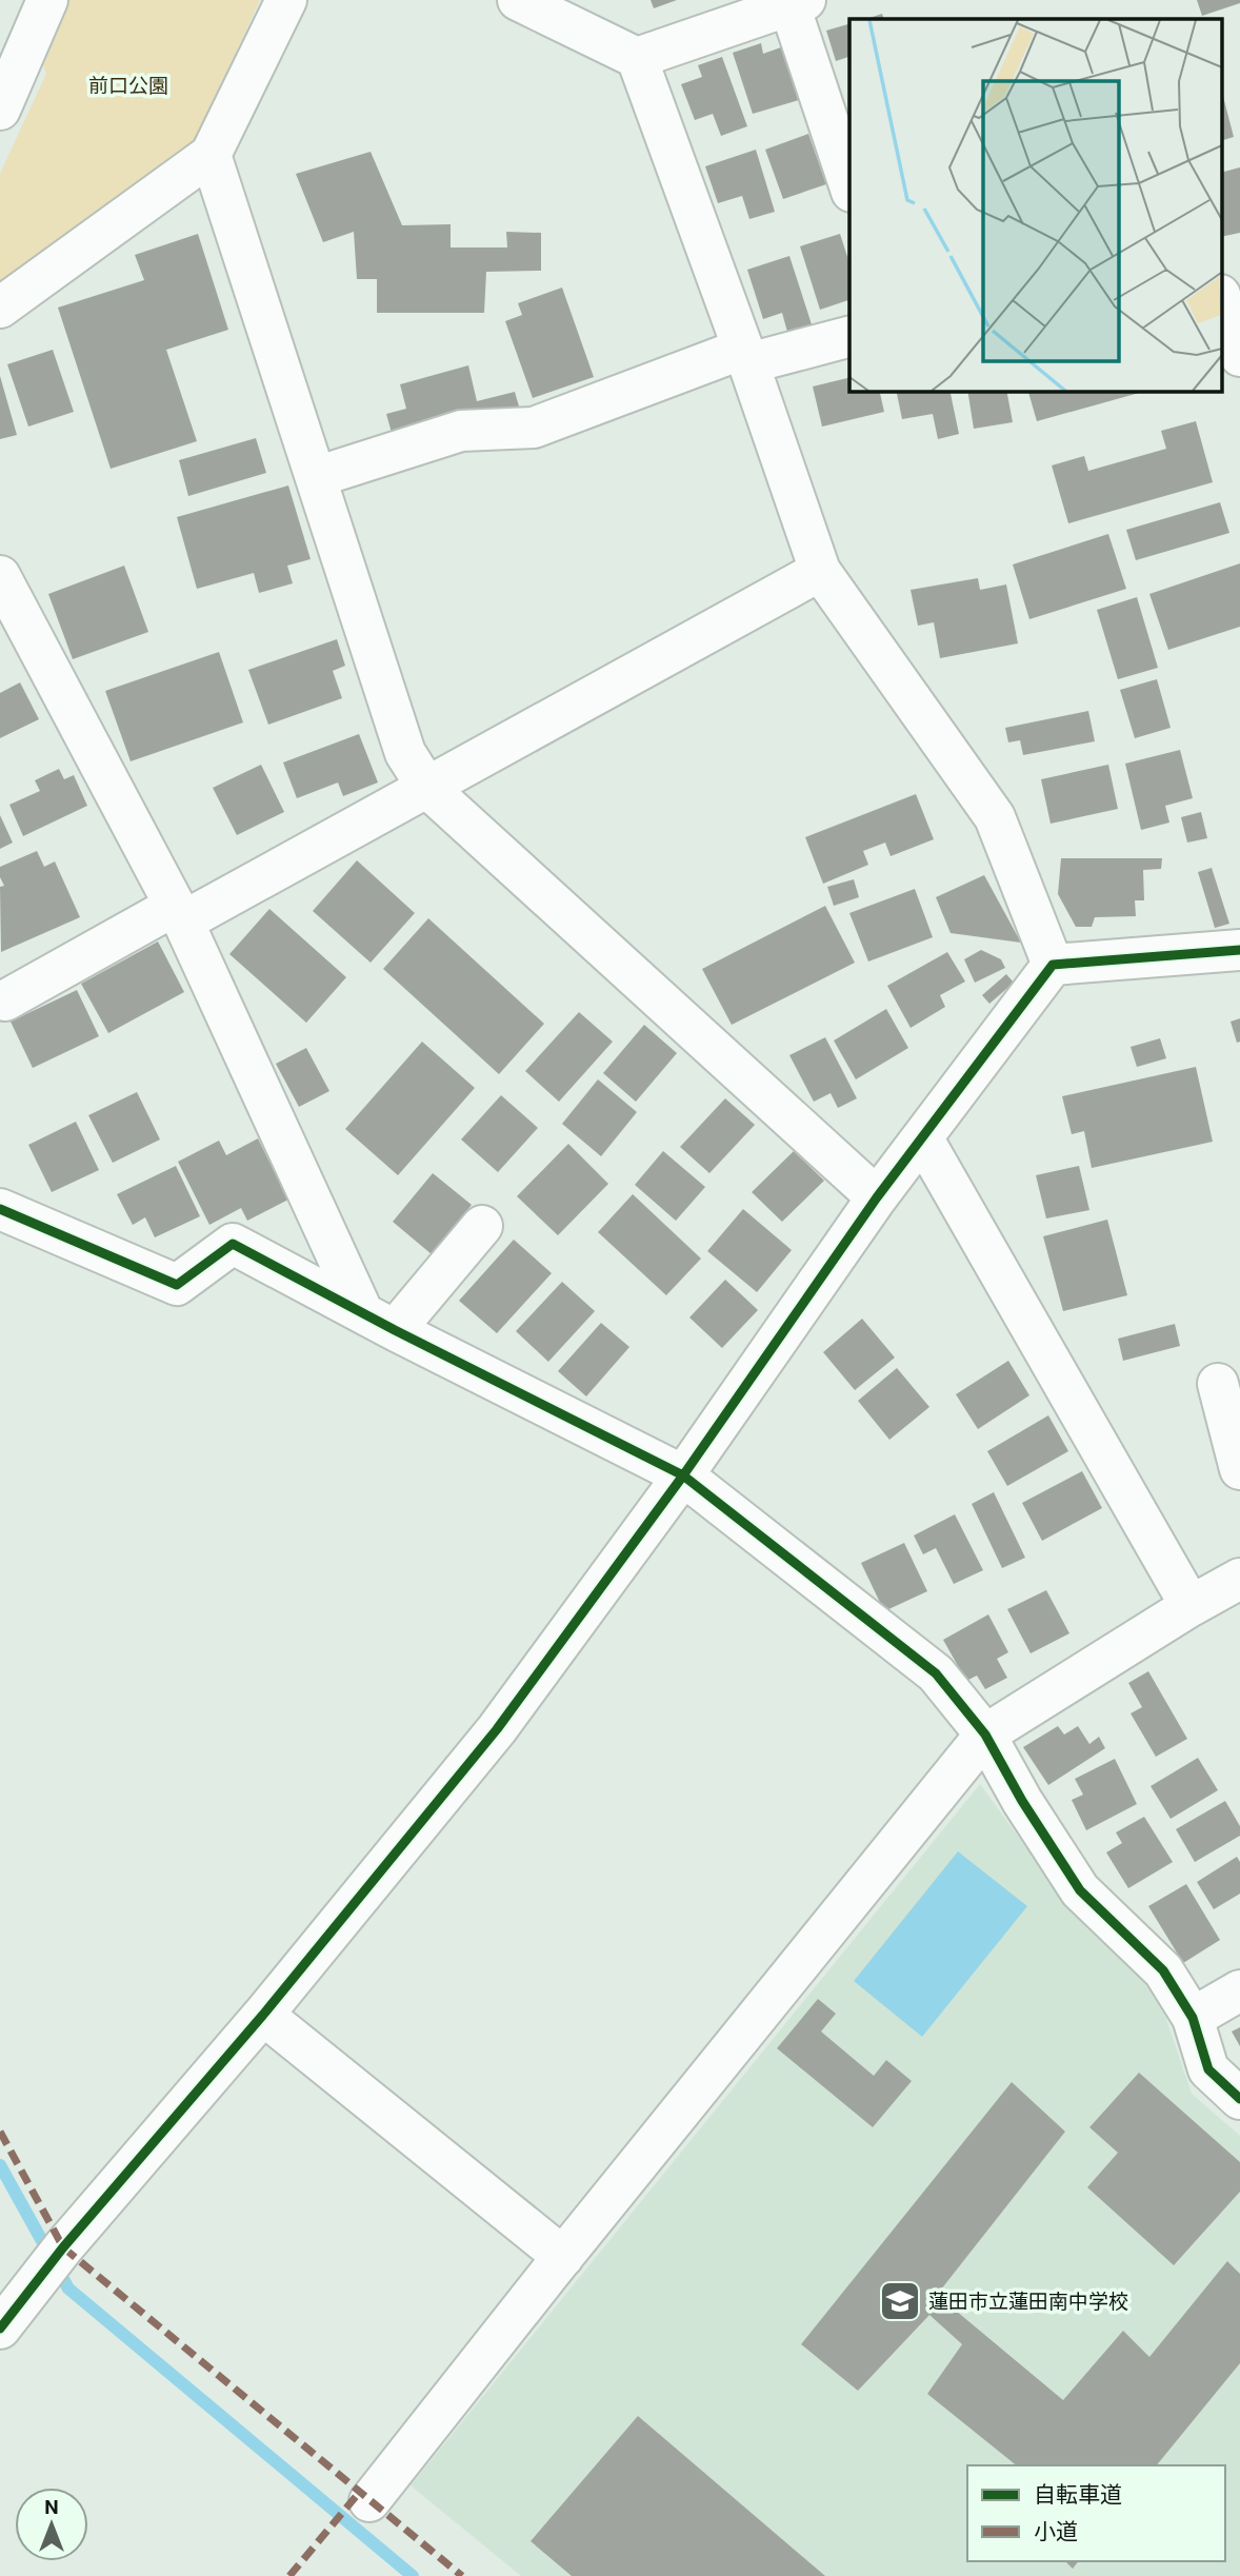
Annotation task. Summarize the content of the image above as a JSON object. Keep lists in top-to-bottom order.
{
  "parks": ["前口公園"],
  "places": {
    "school or university": ["蓮田市立蓮田南中学校"]
  },
  "legend": ["自転車道", "小道"],
  "north": "top"
}
